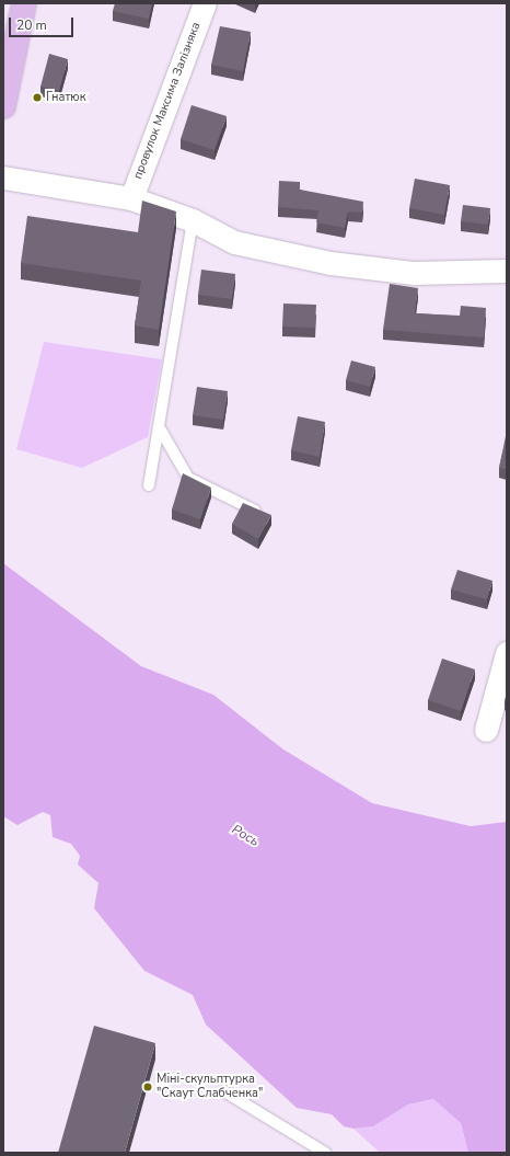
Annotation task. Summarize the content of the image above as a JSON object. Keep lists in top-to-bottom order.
{
  "streets": {
    "street": ["провулок Максима Залізняка"]
  },
  "water": ["Рось"],
  "places": ["Гнатюк", "Міні-скульптурка \"Скаут Слабченка\""],
  "scale_bar": "20 m"
}
